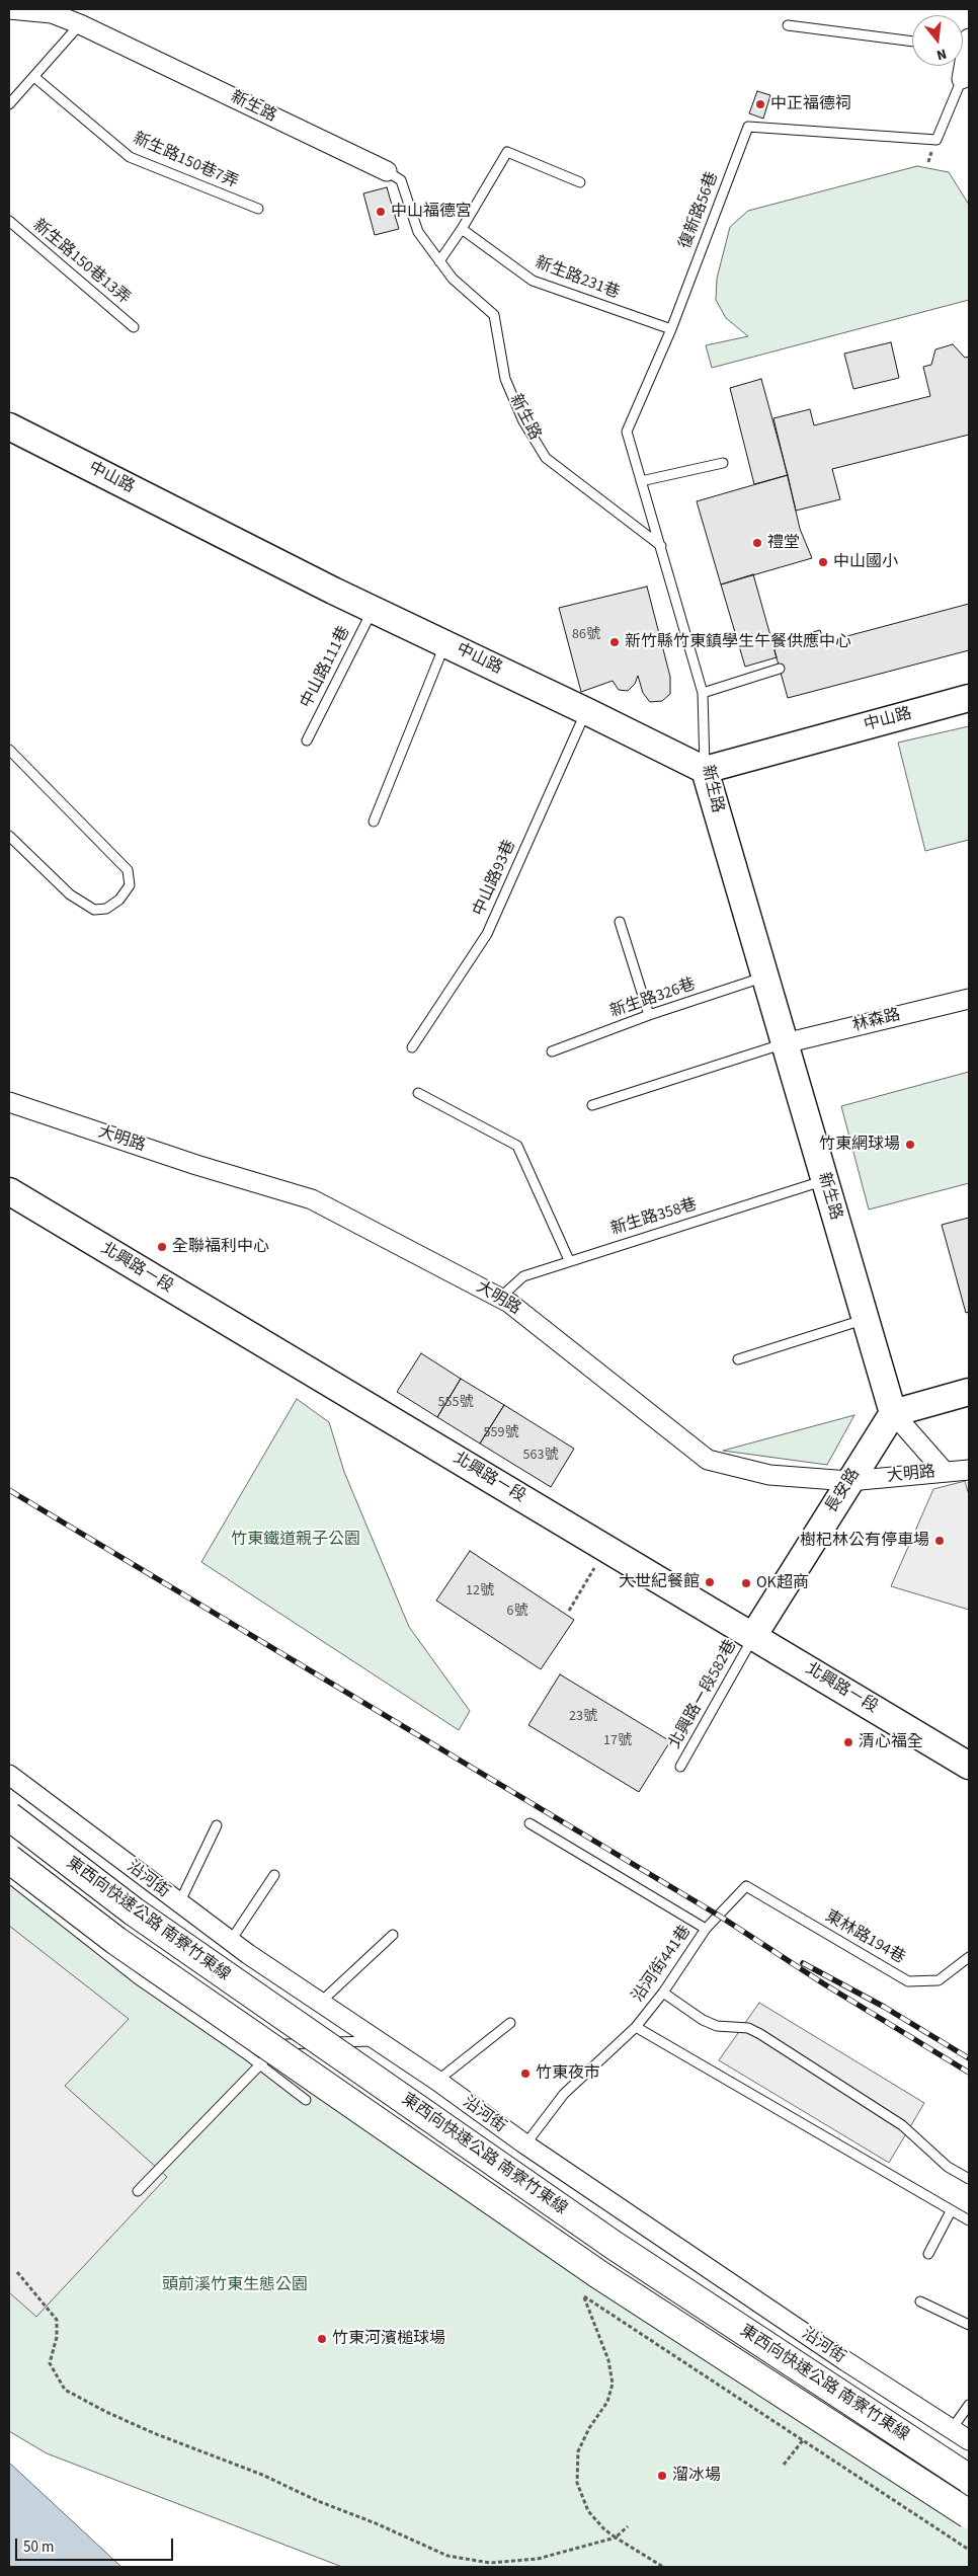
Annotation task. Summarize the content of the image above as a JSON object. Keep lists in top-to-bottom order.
{
  "streets": {
    "highway": ["東西向快速公路 南寮竹東線"],
    "street": [
      "新生路",
      "中山路",
      "林森路",
      "大明路",
      "北興路ㄧ段",
      "長安路",
      "沿河街"
    ],
    "lane": [
      "新生路150巷7弄",
      "復新路56巷",
      "新生路150巷13弄",
      "新生路231巷",
      "中山路111巷",
      "中山路93巷",
      "新生路326巷",
      "新生路358巷",
      "北興路ㄧ段582巷",
      "東林路194巷",
      "沿河街441巷"
    ]
  },
  "crossings": [
    ["新生路", "復新路56巷"],
    ["新生路", "中山路"],
    ["新生路", "新生路326巷"],
    ["新生路", "林森路"],
    ["新生路", "大明路"],
    ["新生路", "新生路358巷"],
    ["新生路", "長安路"],
    ["復新路56巷", "新生路231巷"],
    ["中山路", "中山路111巷"],
    ["中山路", "中山路93巷"],
    ["大明路", "新生路358巷"],
    ["大明路", "長安路"],
    ["北興路ㄧ段", "長安路"],
    ["北興路ㄧ段", "北興路ㄧ段582巷"],
    ["長安路", "北興路ㄧ段582巷"],
    ["沿河街", "沿河街441巷"],
    ["東林路194巷", "沿河街441巷"]
  ],
  "parks": ["竹東鐵道親子公園", "頭前溪竹東生態公園"],
  "places": [
    "中正福德祠",
    "中山福德宮",
    "禮堂",
    "中山國小",
    "新竹縣竹東鎮學生午餐供應中心",
    "竹東網球場",
    "全聯福利中心",
    "樹杞林公有停車場",
    "大世紀餐館",
    "OK超商",
    "清心福全",
    "竹東夜市",
    "竹東河濱槌球場",
    "溜冰場"
  ],
  "house_numbers": [
    "86號",
    "555號",
    "559號",
    "563號",
    "12號",
    "6號",
    "23號",
    "17號"
  ],
  "scale_bar": "50 m",
  "north": "bottom"
}
